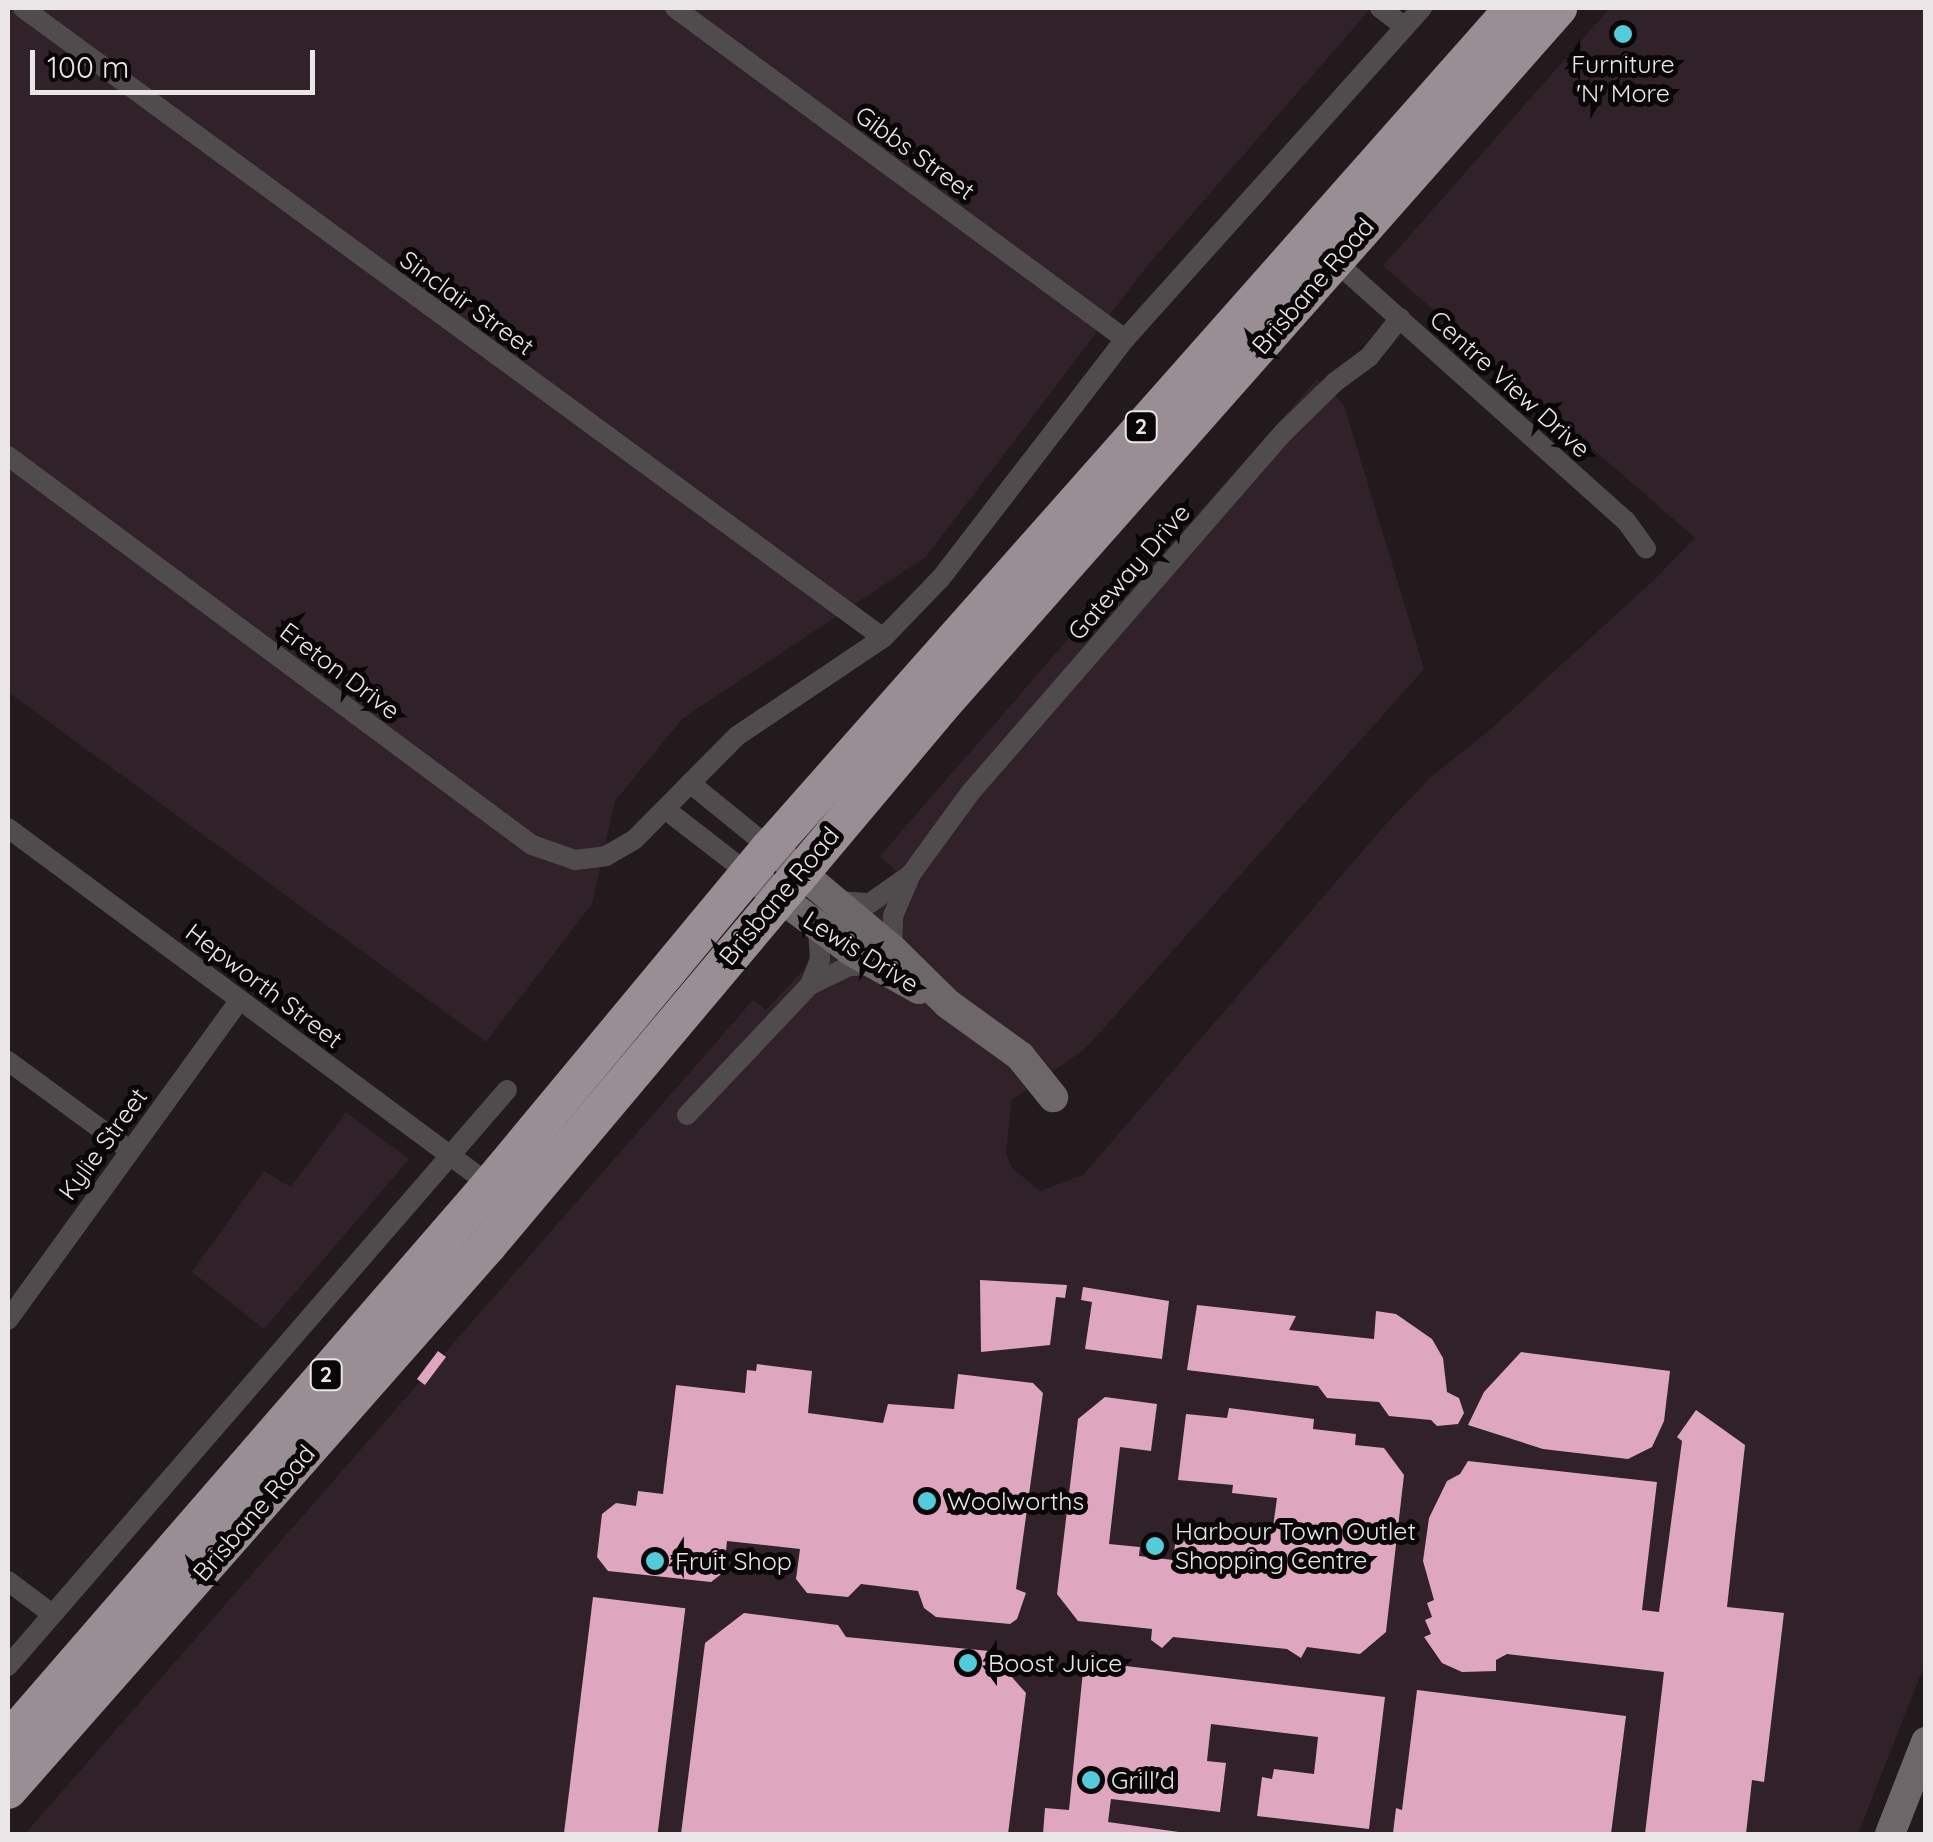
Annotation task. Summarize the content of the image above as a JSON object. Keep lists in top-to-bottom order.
{
  "streets": {
    "highway": ["Brisbane Road", "2"],
    "street": [
      "Gibbs Street",
      "Sinclair Street",
      "Centre View Drive",
      "Gateway Drive",
      "Ereton Drive",
      "Lewis Drive",
      "Hepworth Street",
      "Kylie Street"
    ]
  },
  "crossings": [
    ["Brisbane Road", "Centre View Drive"],
    ["Brisbane Road", "Ereton Drive"],
    ["Brisbane Road", "Lewis Drive"],
    ["Brisbane Road", "Hepworth Street"],
    ["Centre View Drive", "Gateway Drive"],
    ["Gateway Drive", "Lewis Drive"],
    ["Hepworth Street", "Kylie Street"]
  ],
  "places": [
    "Furniture 'N' More",
    "Woolworths",
    "Harbour Town Outlet Shopping Centre",
    "Fruit Shop",
    "Boost Juice",
    "Grill'd"
  ],
  "scale_bar": "100 m"
}
